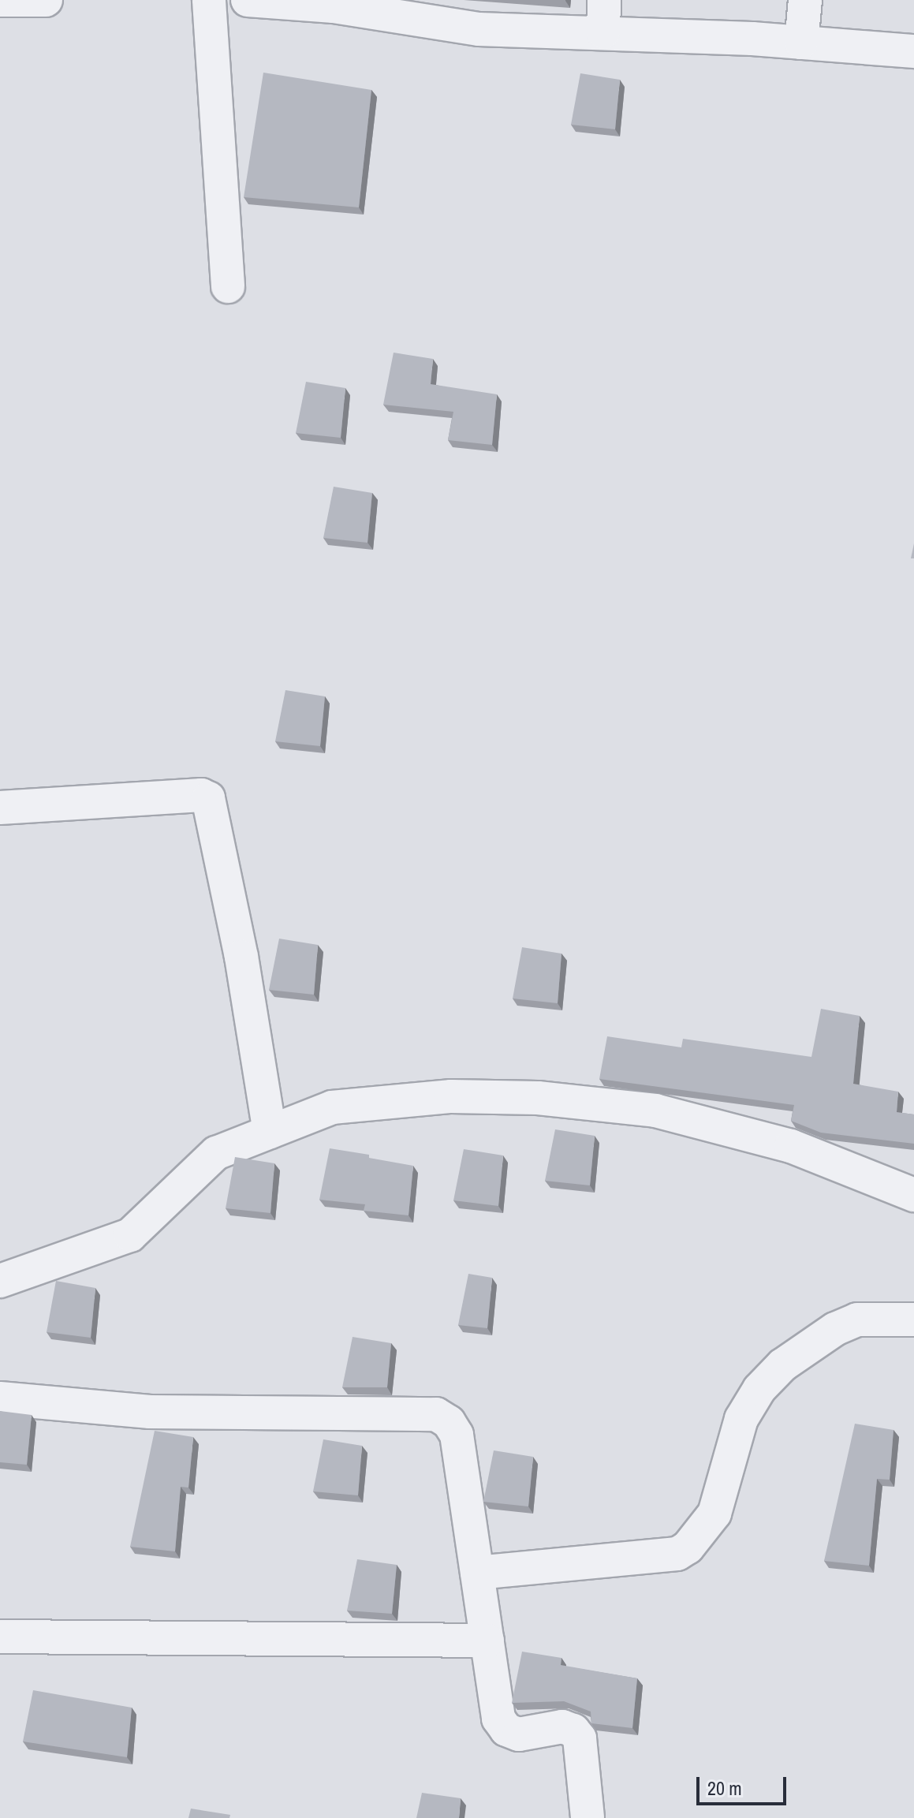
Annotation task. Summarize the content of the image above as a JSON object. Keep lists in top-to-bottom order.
{
  "scale_bar": "20 m"
}
